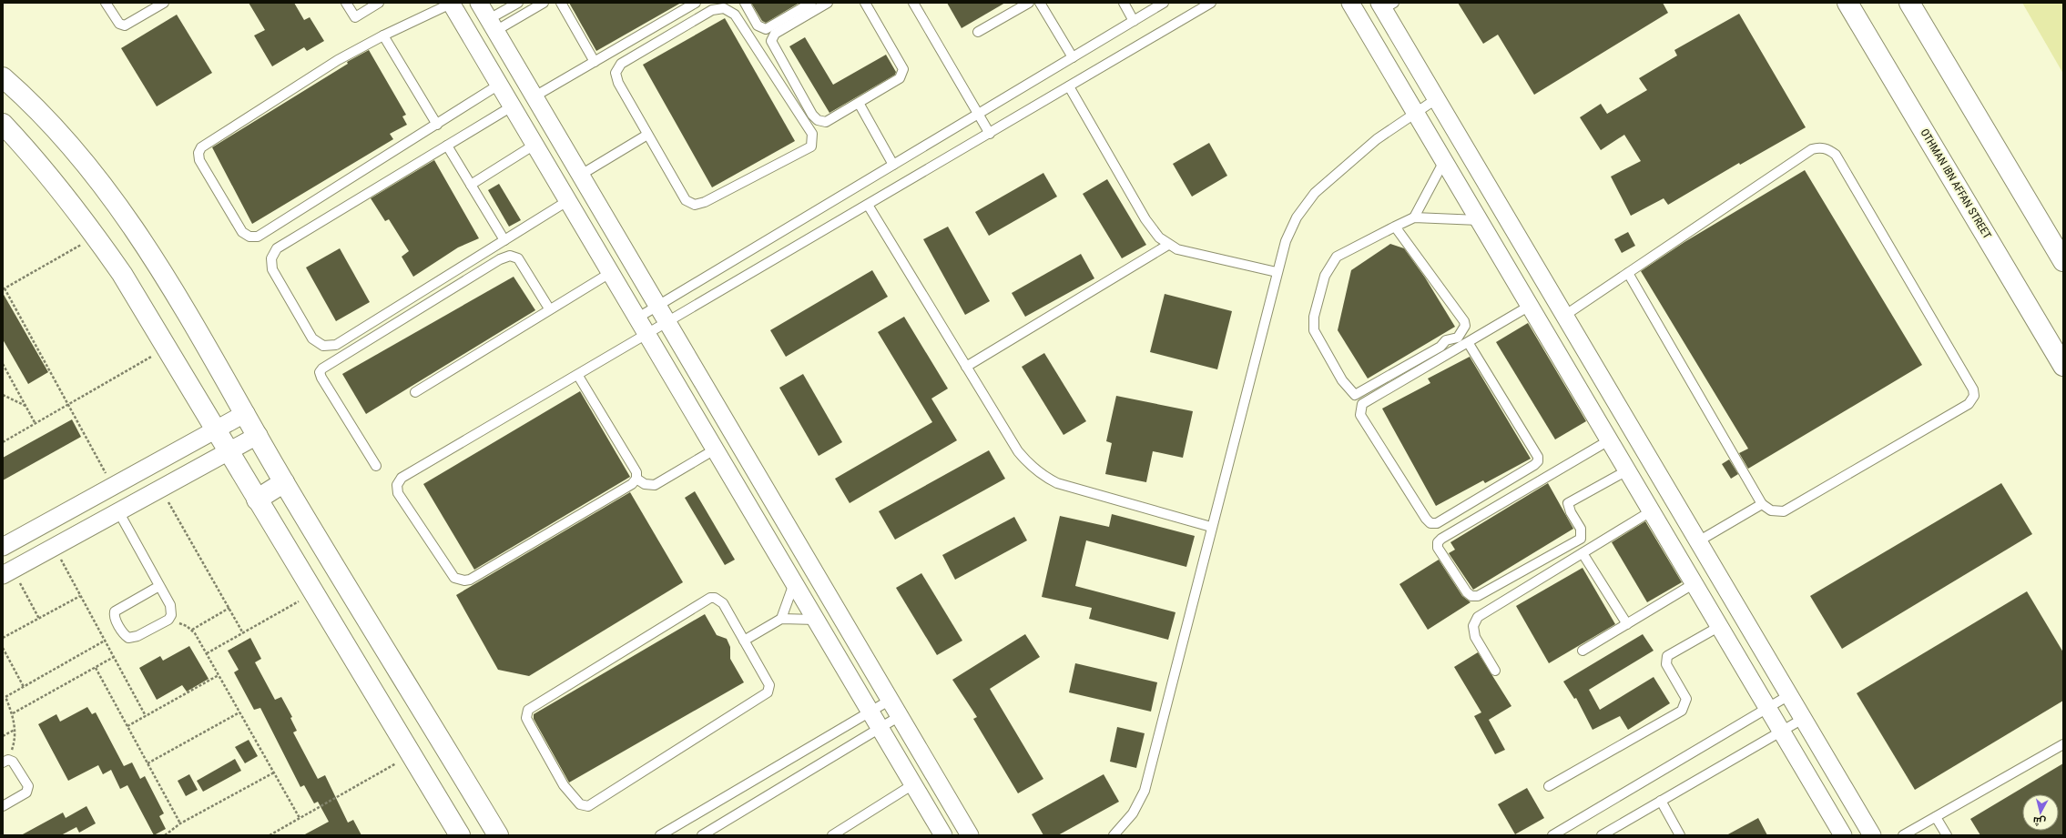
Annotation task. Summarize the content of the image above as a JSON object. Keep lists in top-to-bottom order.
{
  "streets": {
    "street": ["OTHMAN IBN AFFAN STREET"]
  },
  "north": "bottom"
}
